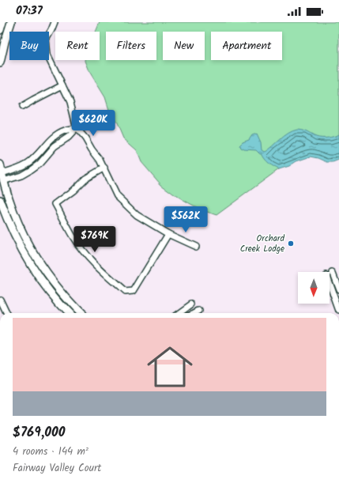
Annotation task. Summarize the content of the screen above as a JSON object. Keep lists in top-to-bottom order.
{
  "places": ["Orchard Creek Lodge"],
  "north": "bottom",
  "page": {
    "status": "07:37",
    "chip": [
      "Buy",
      "Rent",
      "Filters",
      "New",
      "Apartment"
    ],
    "price": ["$620K", "$562K", "$769K"],
    "list": [
      {
        "name": "$769,000",
        "note": "4 rooms · 144 m² · Fairway Valley Court"
      }
    ]
  }
}
